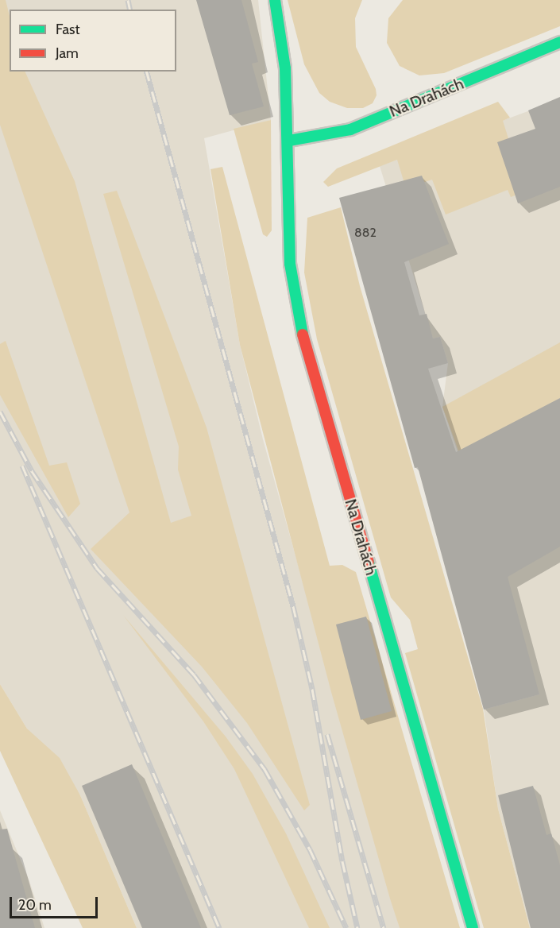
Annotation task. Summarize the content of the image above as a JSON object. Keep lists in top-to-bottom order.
{
  "streets": {
    "street": ["Na Drahách"]
  },
  "house_numbers": ["882"],
  "legend": ["Fast", "Jam"],
  "scale_bar": "20 m"
}
